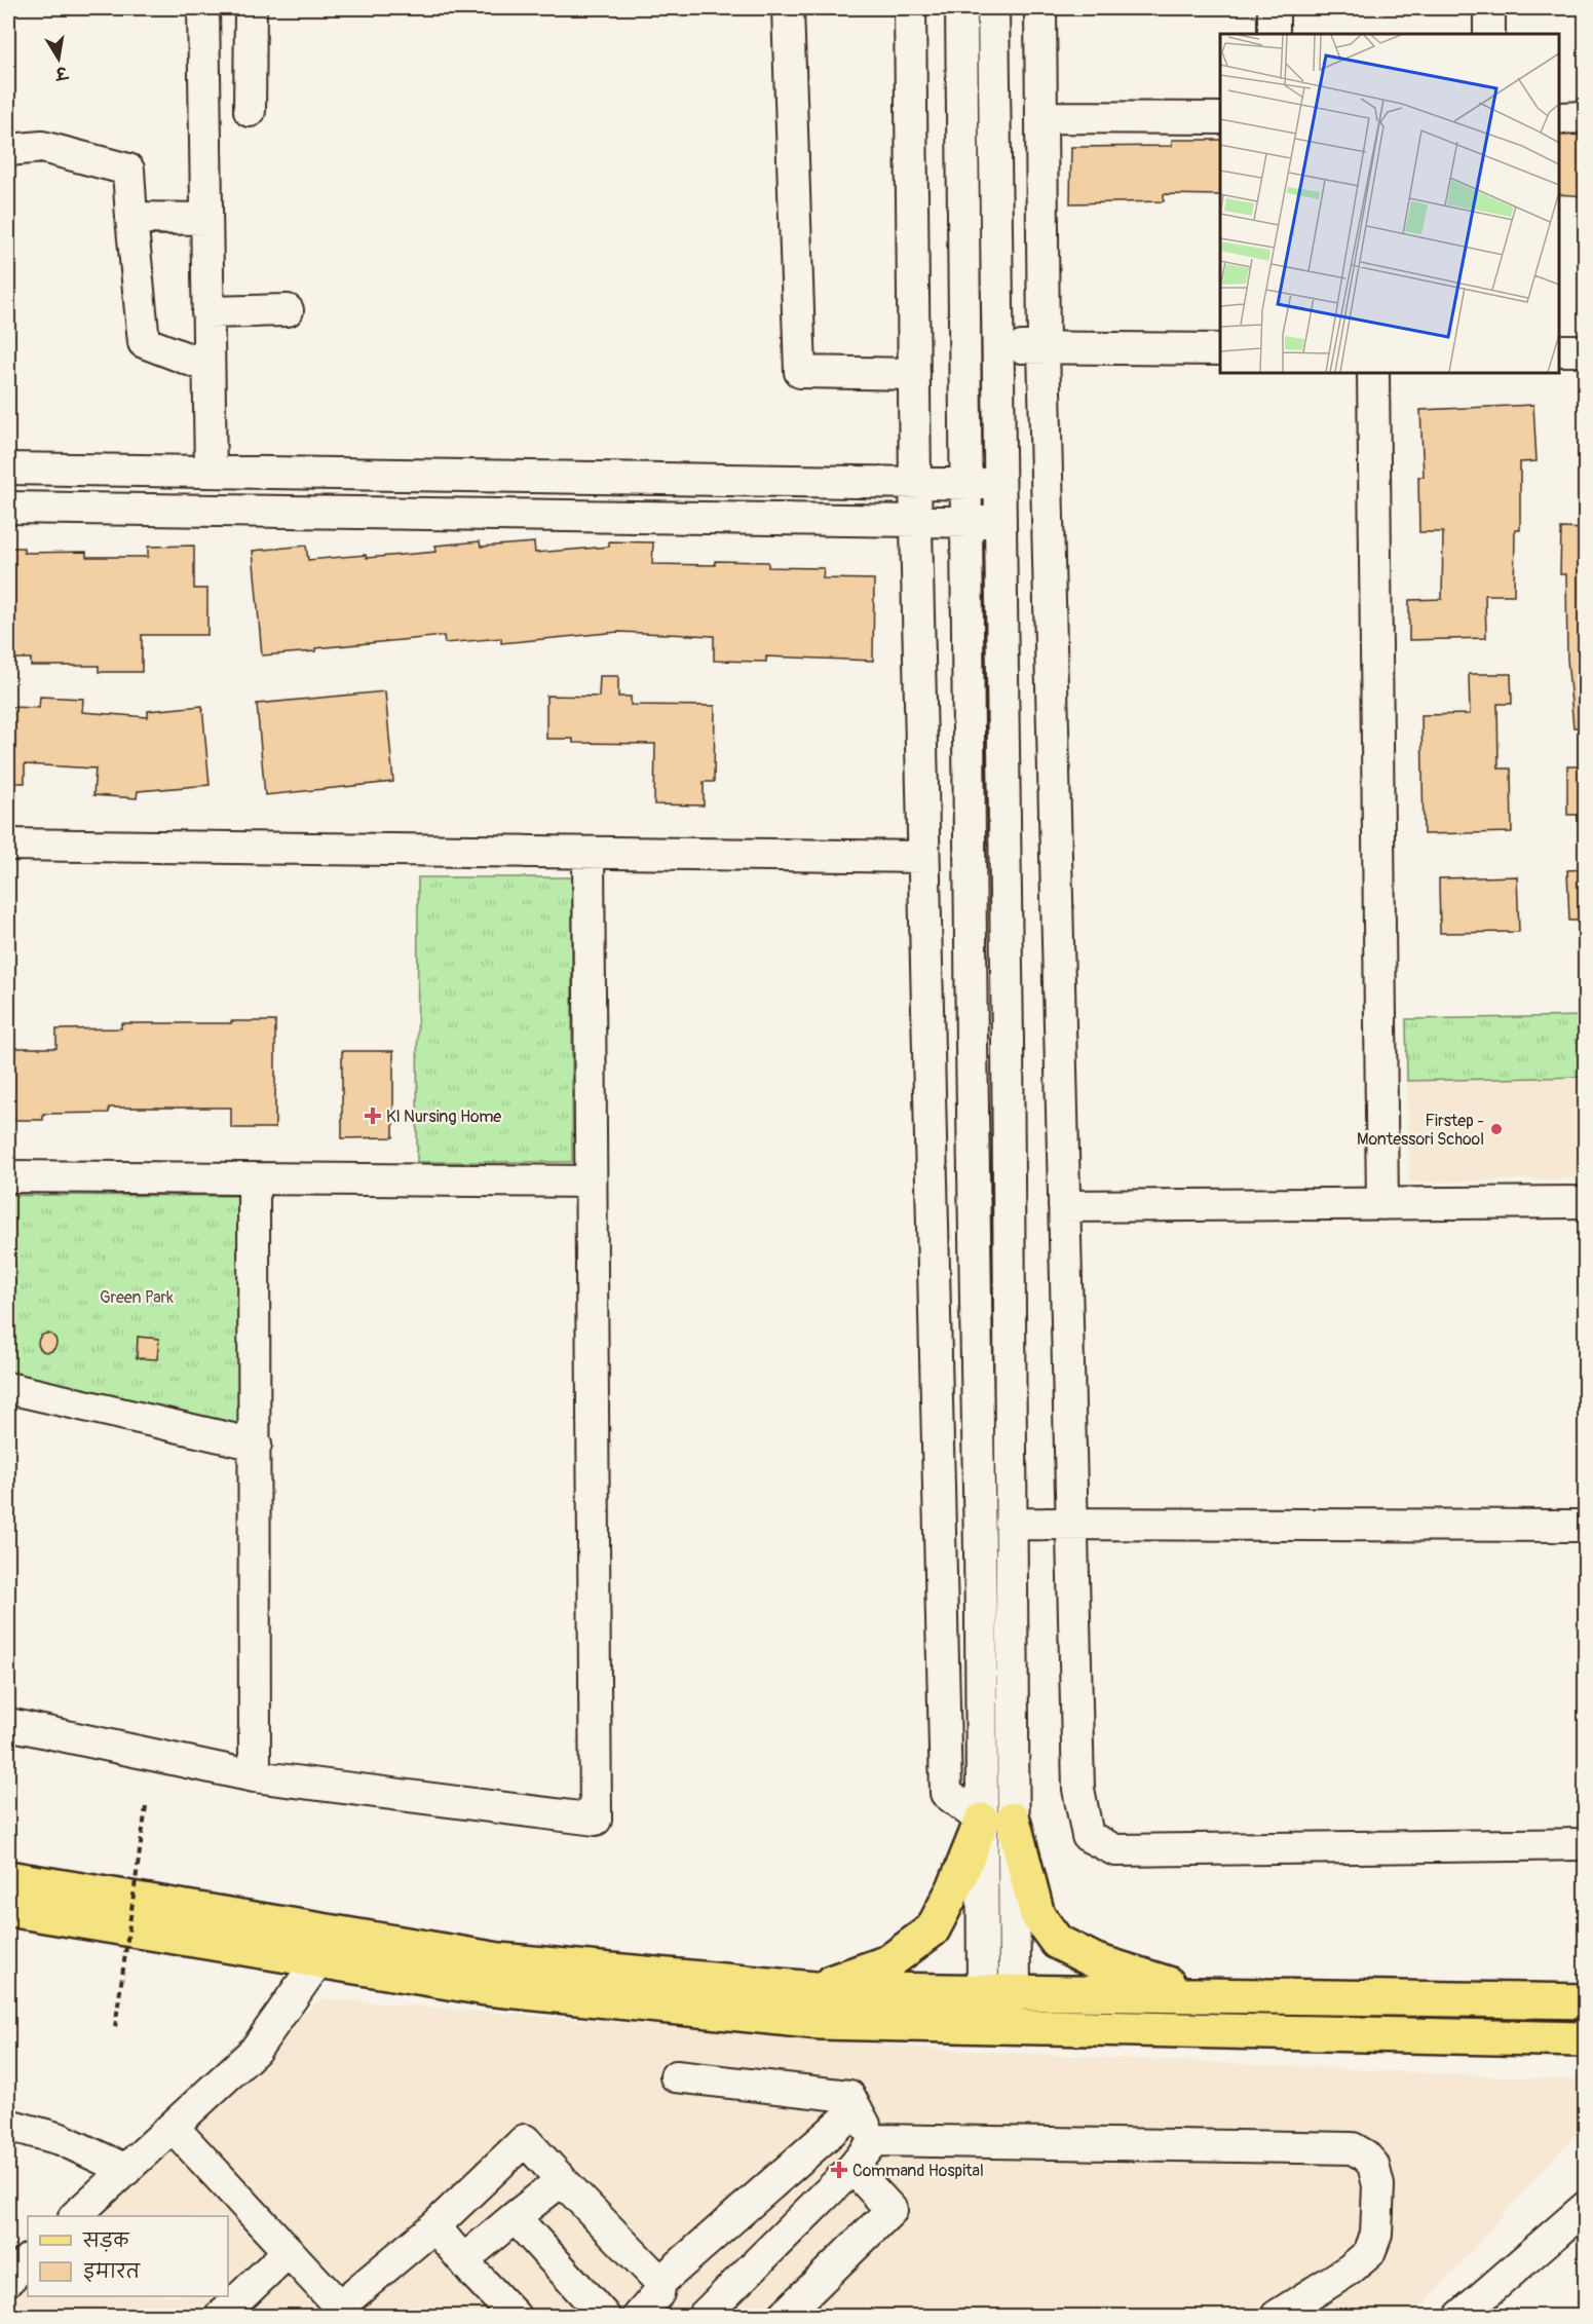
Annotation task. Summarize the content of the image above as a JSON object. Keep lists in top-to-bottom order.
{
  "parks": ["Green Park"],
  "places": {
    "health": ["Kl Nursing Home", "Command Hospital"],
    "other": ["Firstep - Montessori School"]
  },
  "legend": ["सड़क", "इमारत"],
  "north": "bottom"
}
